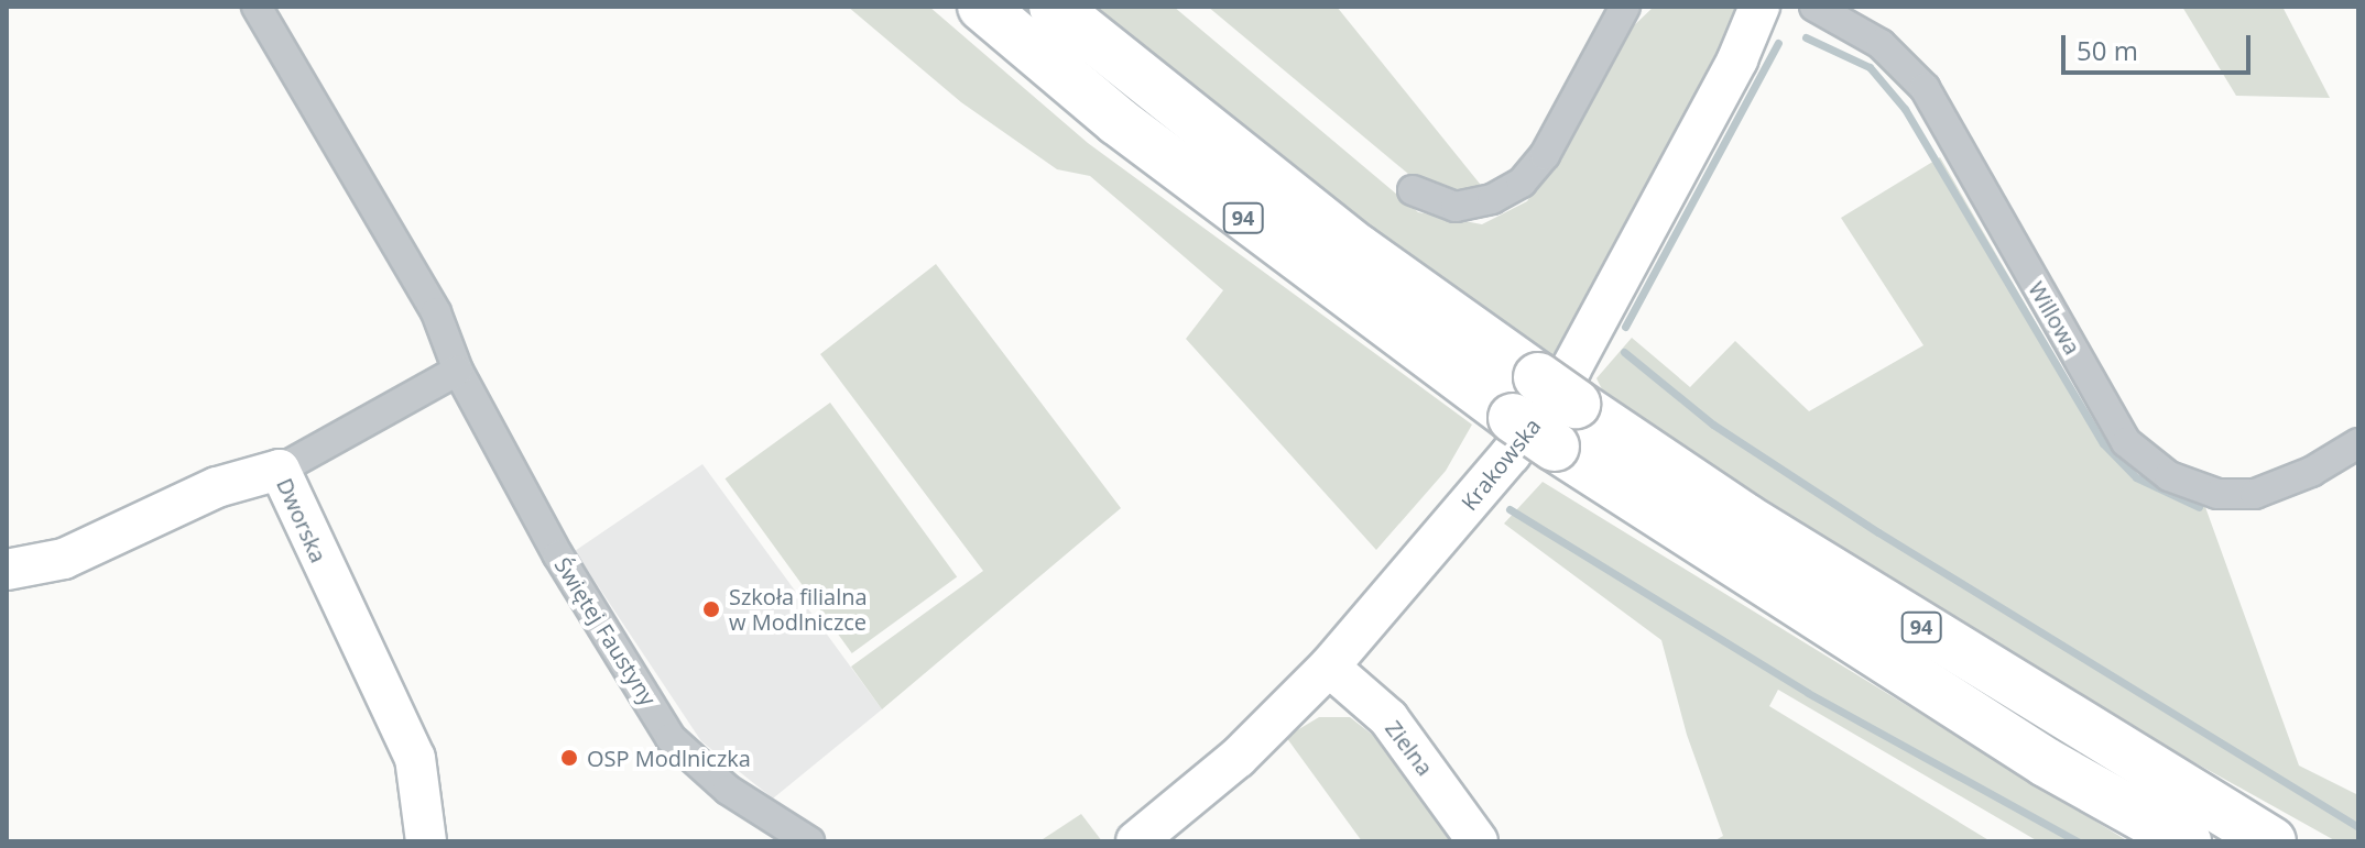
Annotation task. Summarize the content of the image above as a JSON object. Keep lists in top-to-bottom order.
{
  "streets": {
    "highway": ["94"],
    "street": [
      "Willowa",
      "Krakowska",
      "Dworska",
      "Świętej Faustyny",
      "Zielna"
    ]
  },
  "crossings": [
    ["Krakowska", "Zielna"]
  ],
  "places": ["Szkoła filialna w Modlniczce", "OSP Modlniczka"],
  "scale_bar": "50 m"
}
